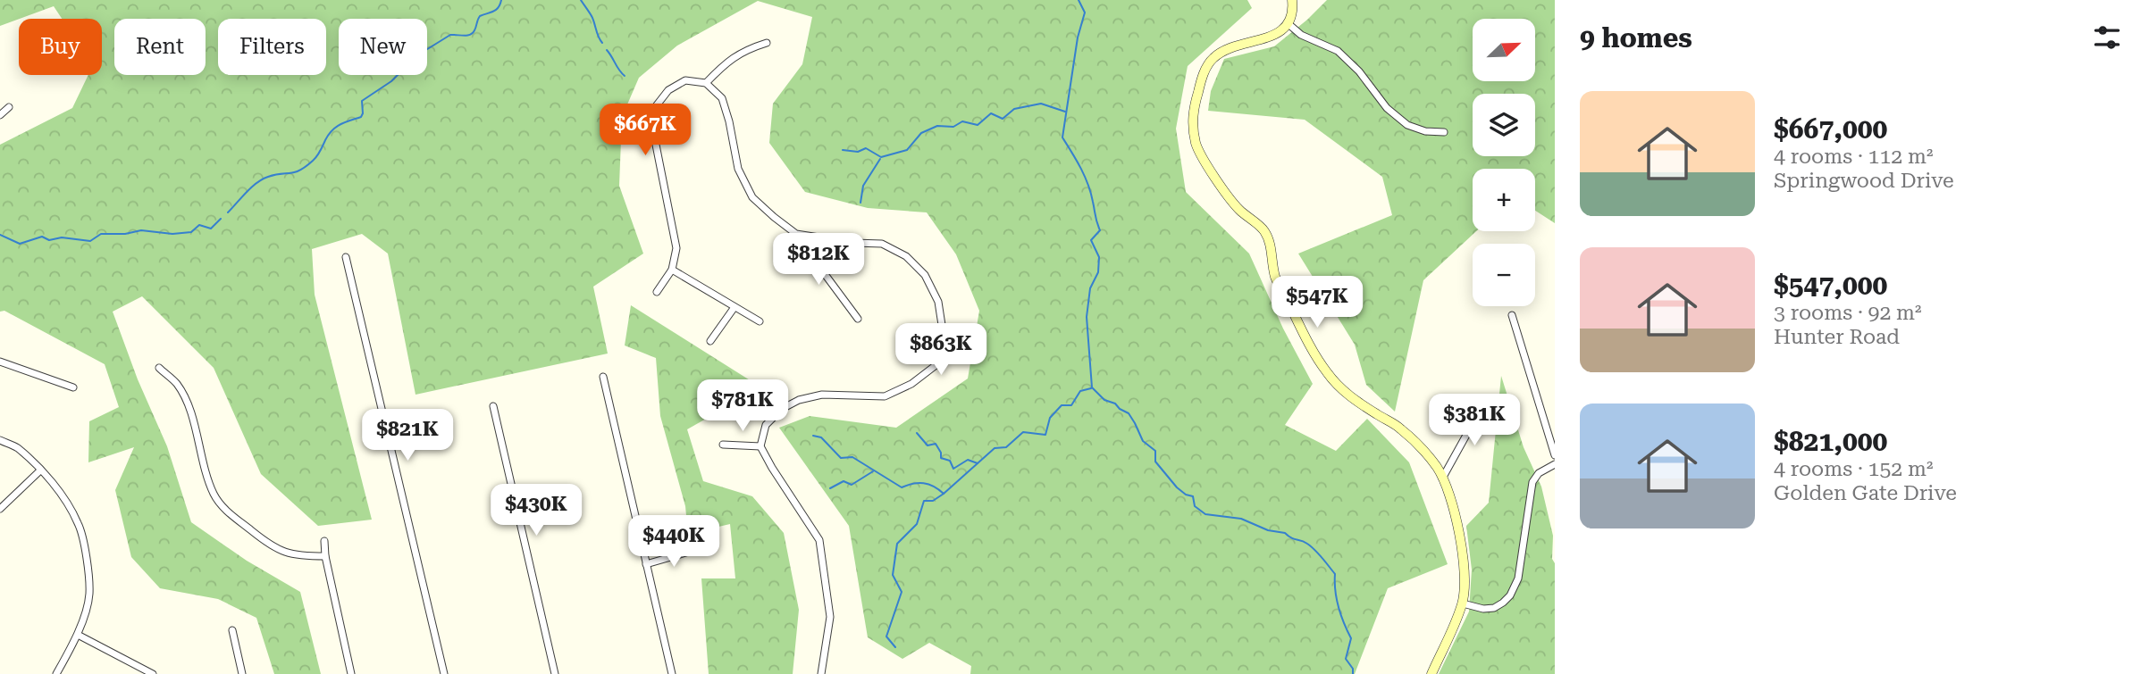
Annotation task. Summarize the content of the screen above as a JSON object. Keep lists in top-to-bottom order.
{
  "north": "top right",
  "page": {
    "heading": "9 homes",
    "map_buttons": ["+", "−"],
    "chip": [
      "Buy",
      "Rent",
      "Filters",
      "New"
    ],
    "list": [
      {
        "name": "$667,000",
        "note": "4 rooms · 112 m² · Springwood Drive"
      },
      {
        "name": "$547,000",
        "note": "3 rooms · 92 m² · Hunter Road"
      },
      {
        "name": "$821,000",
        "note": "4 rooms · 152 m² · Golden Gate Drive"
      }
    ],
    "price": [
      "$667K",
      "$812K",
      "$547K",
      "$863K",
      "$781K",
      "$381K",
      "$821K",
      "$430K",
      "$440K"
    ]
  }
}
